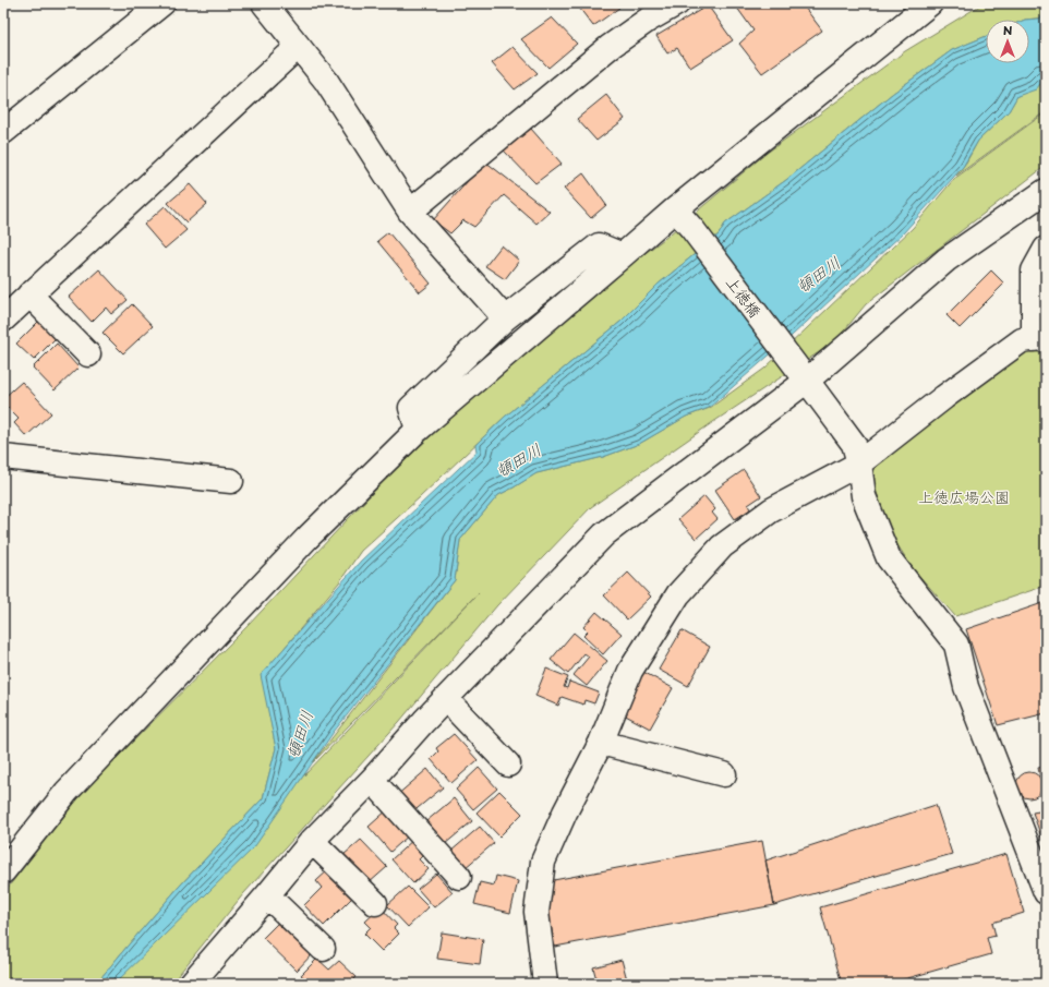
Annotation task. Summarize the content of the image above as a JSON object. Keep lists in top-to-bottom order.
{
  "streets": {
    "street": ["上徳橋"]
  },
  "water": ["頓田川"],
  "parks": ["上徳広場公園"],
  "north": "top"
}
